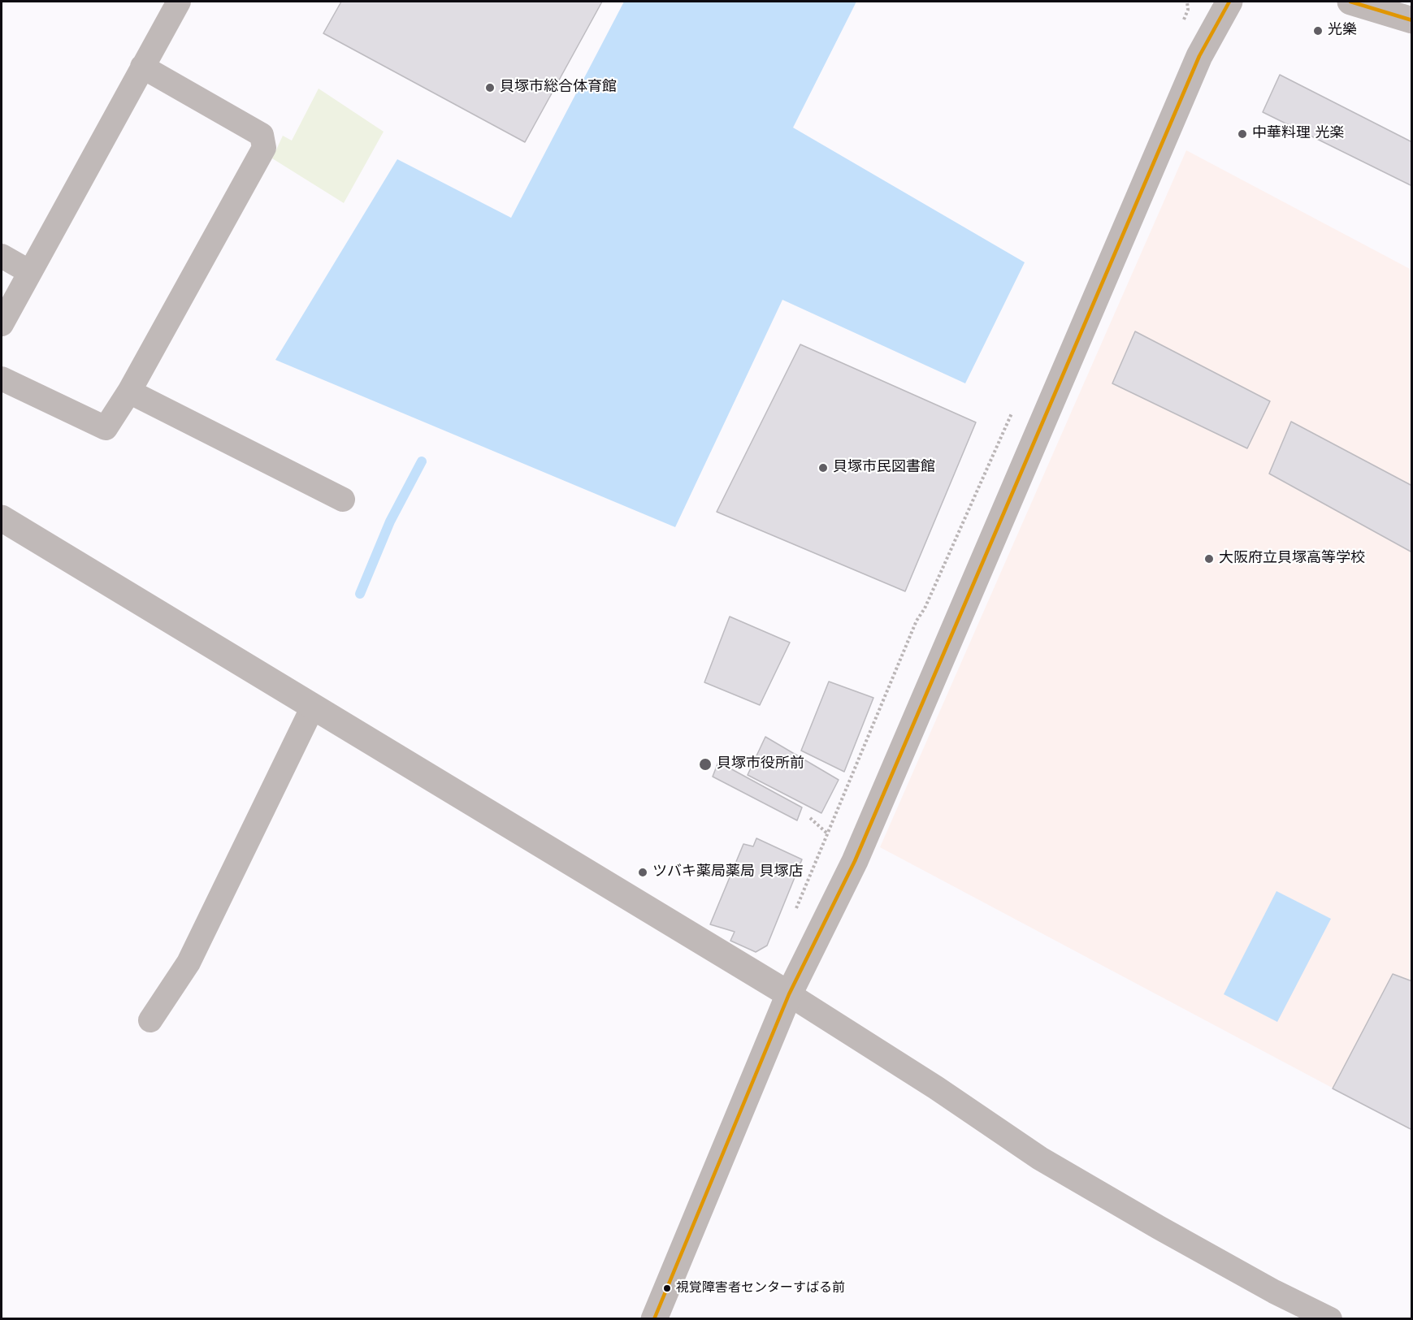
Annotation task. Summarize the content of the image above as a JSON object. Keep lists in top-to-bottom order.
{
  "places": [
    "光樂",
    "貝塚市総合体育館",
    "中華料理 光楽",
    "貝塚市民図書館",
    "大阪府立貝塚高等学校",
    "貝塚市役所前",
    "ツバキ薬局薬局 貝塚店",
    "視覚障害者センターすばる前"
  ]
}
